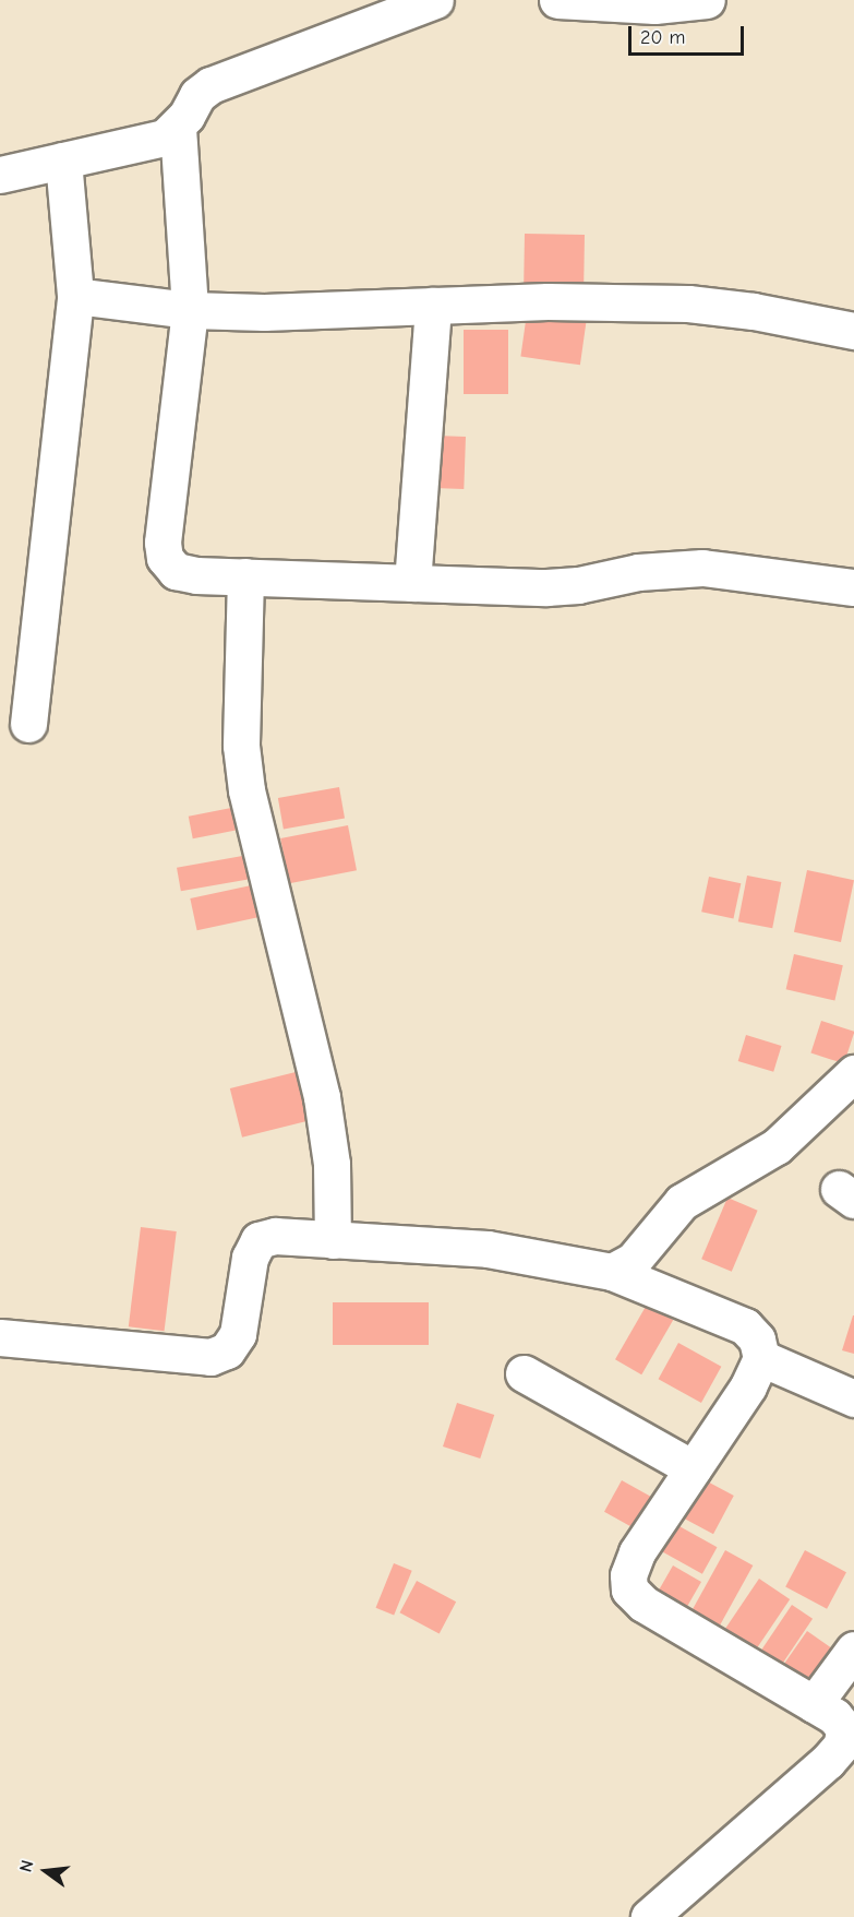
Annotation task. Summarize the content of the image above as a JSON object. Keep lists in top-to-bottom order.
{
  "scale_bar": "20 m",
  "north": "left"
}
